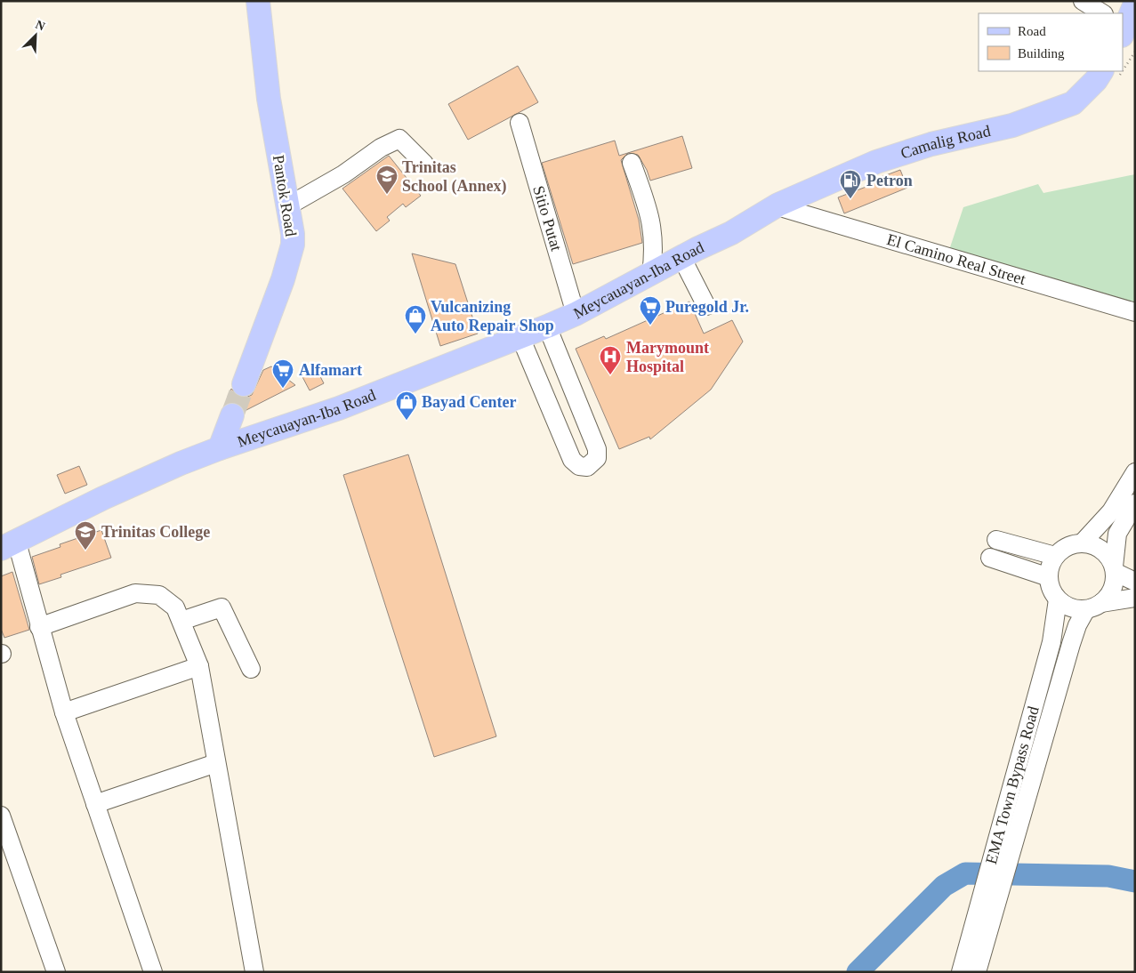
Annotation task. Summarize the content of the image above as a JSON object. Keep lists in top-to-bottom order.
{
  "streets": {
    "main road": ["Camalig Road", "Pantok Road", "Meycauayan-Iba Road"],
    "street": ["Sitio Putat", "El Camino Real Street", "EMA Town Bypass Road"]
  },
  "crossings": [
    ["Camalig Road", "El Camino Real Street"],
    ["Camalig Road", "Meycauayan-Iba Road"],
    ["Sitio Putat", "Meycauayan-Iba Road"],
    ["El Camino Real Street", "Meycauayan-Iba Road"]
  ],
  "places": {
    "school or university": ["Trinitas School (Annex)", "Trinitas College"],
    "fuel station": ["Petron"],
    "supermarket": ["Puregold Jr.", "Alfamart"],
    "shop": ["Vulcanizing Auto Repair Shop", "Bayad Center"],
    "hospital": ["Marymount Hospital"]
  },
  "legend": ["Road", "Building"],
  "north": "top right"
}
